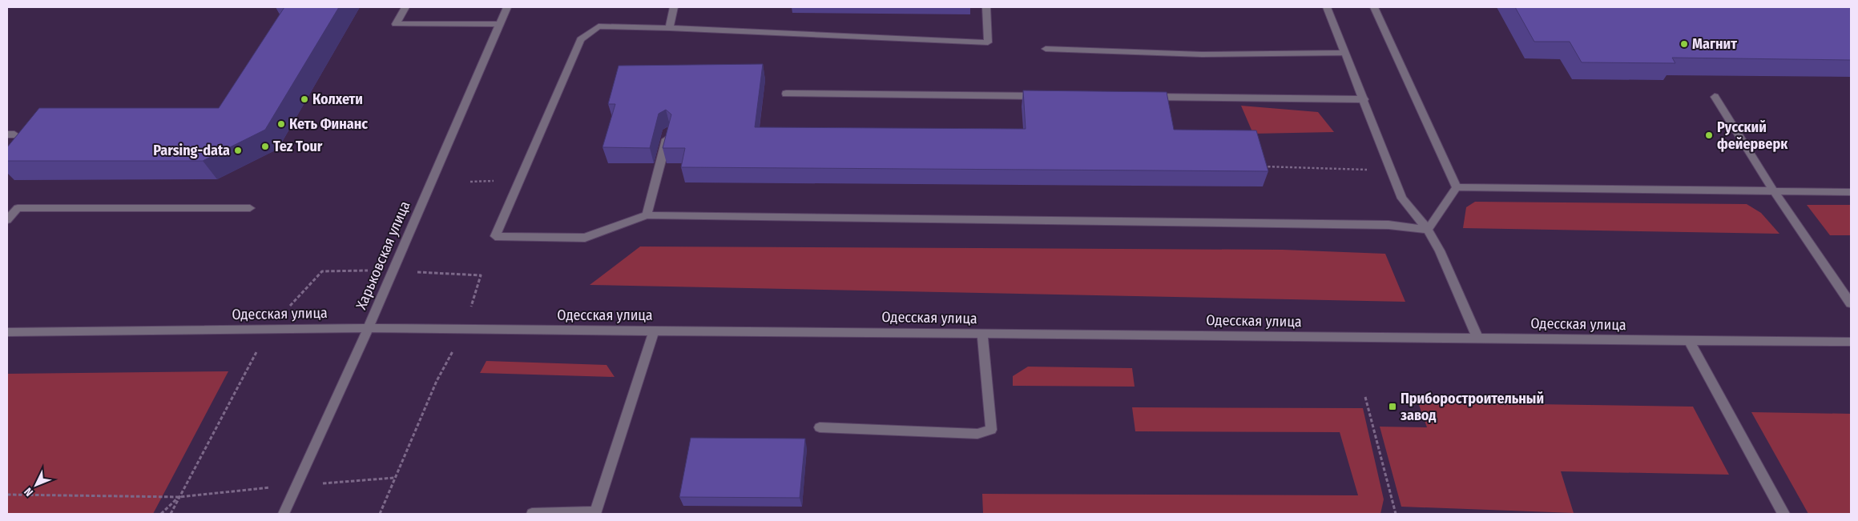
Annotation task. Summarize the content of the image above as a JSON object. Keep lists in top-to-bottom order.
{
  "streets": {
    "street": ["Харьковская улица", "Одесская улица"]
  },
  "crossings": [
    ["Харьковская улица", "Одесская улица"]
  ],
  "places": {
    "other": [
      "Магнит",
      "Колхети",
      "Кеть Финанс",
      "Русский фейерверк",
      "Tez Tour",
      "Parsing-data"
    ],
    "transit": ["Приборостроительный завод"]
  },
  "north": "bottom left"
}
